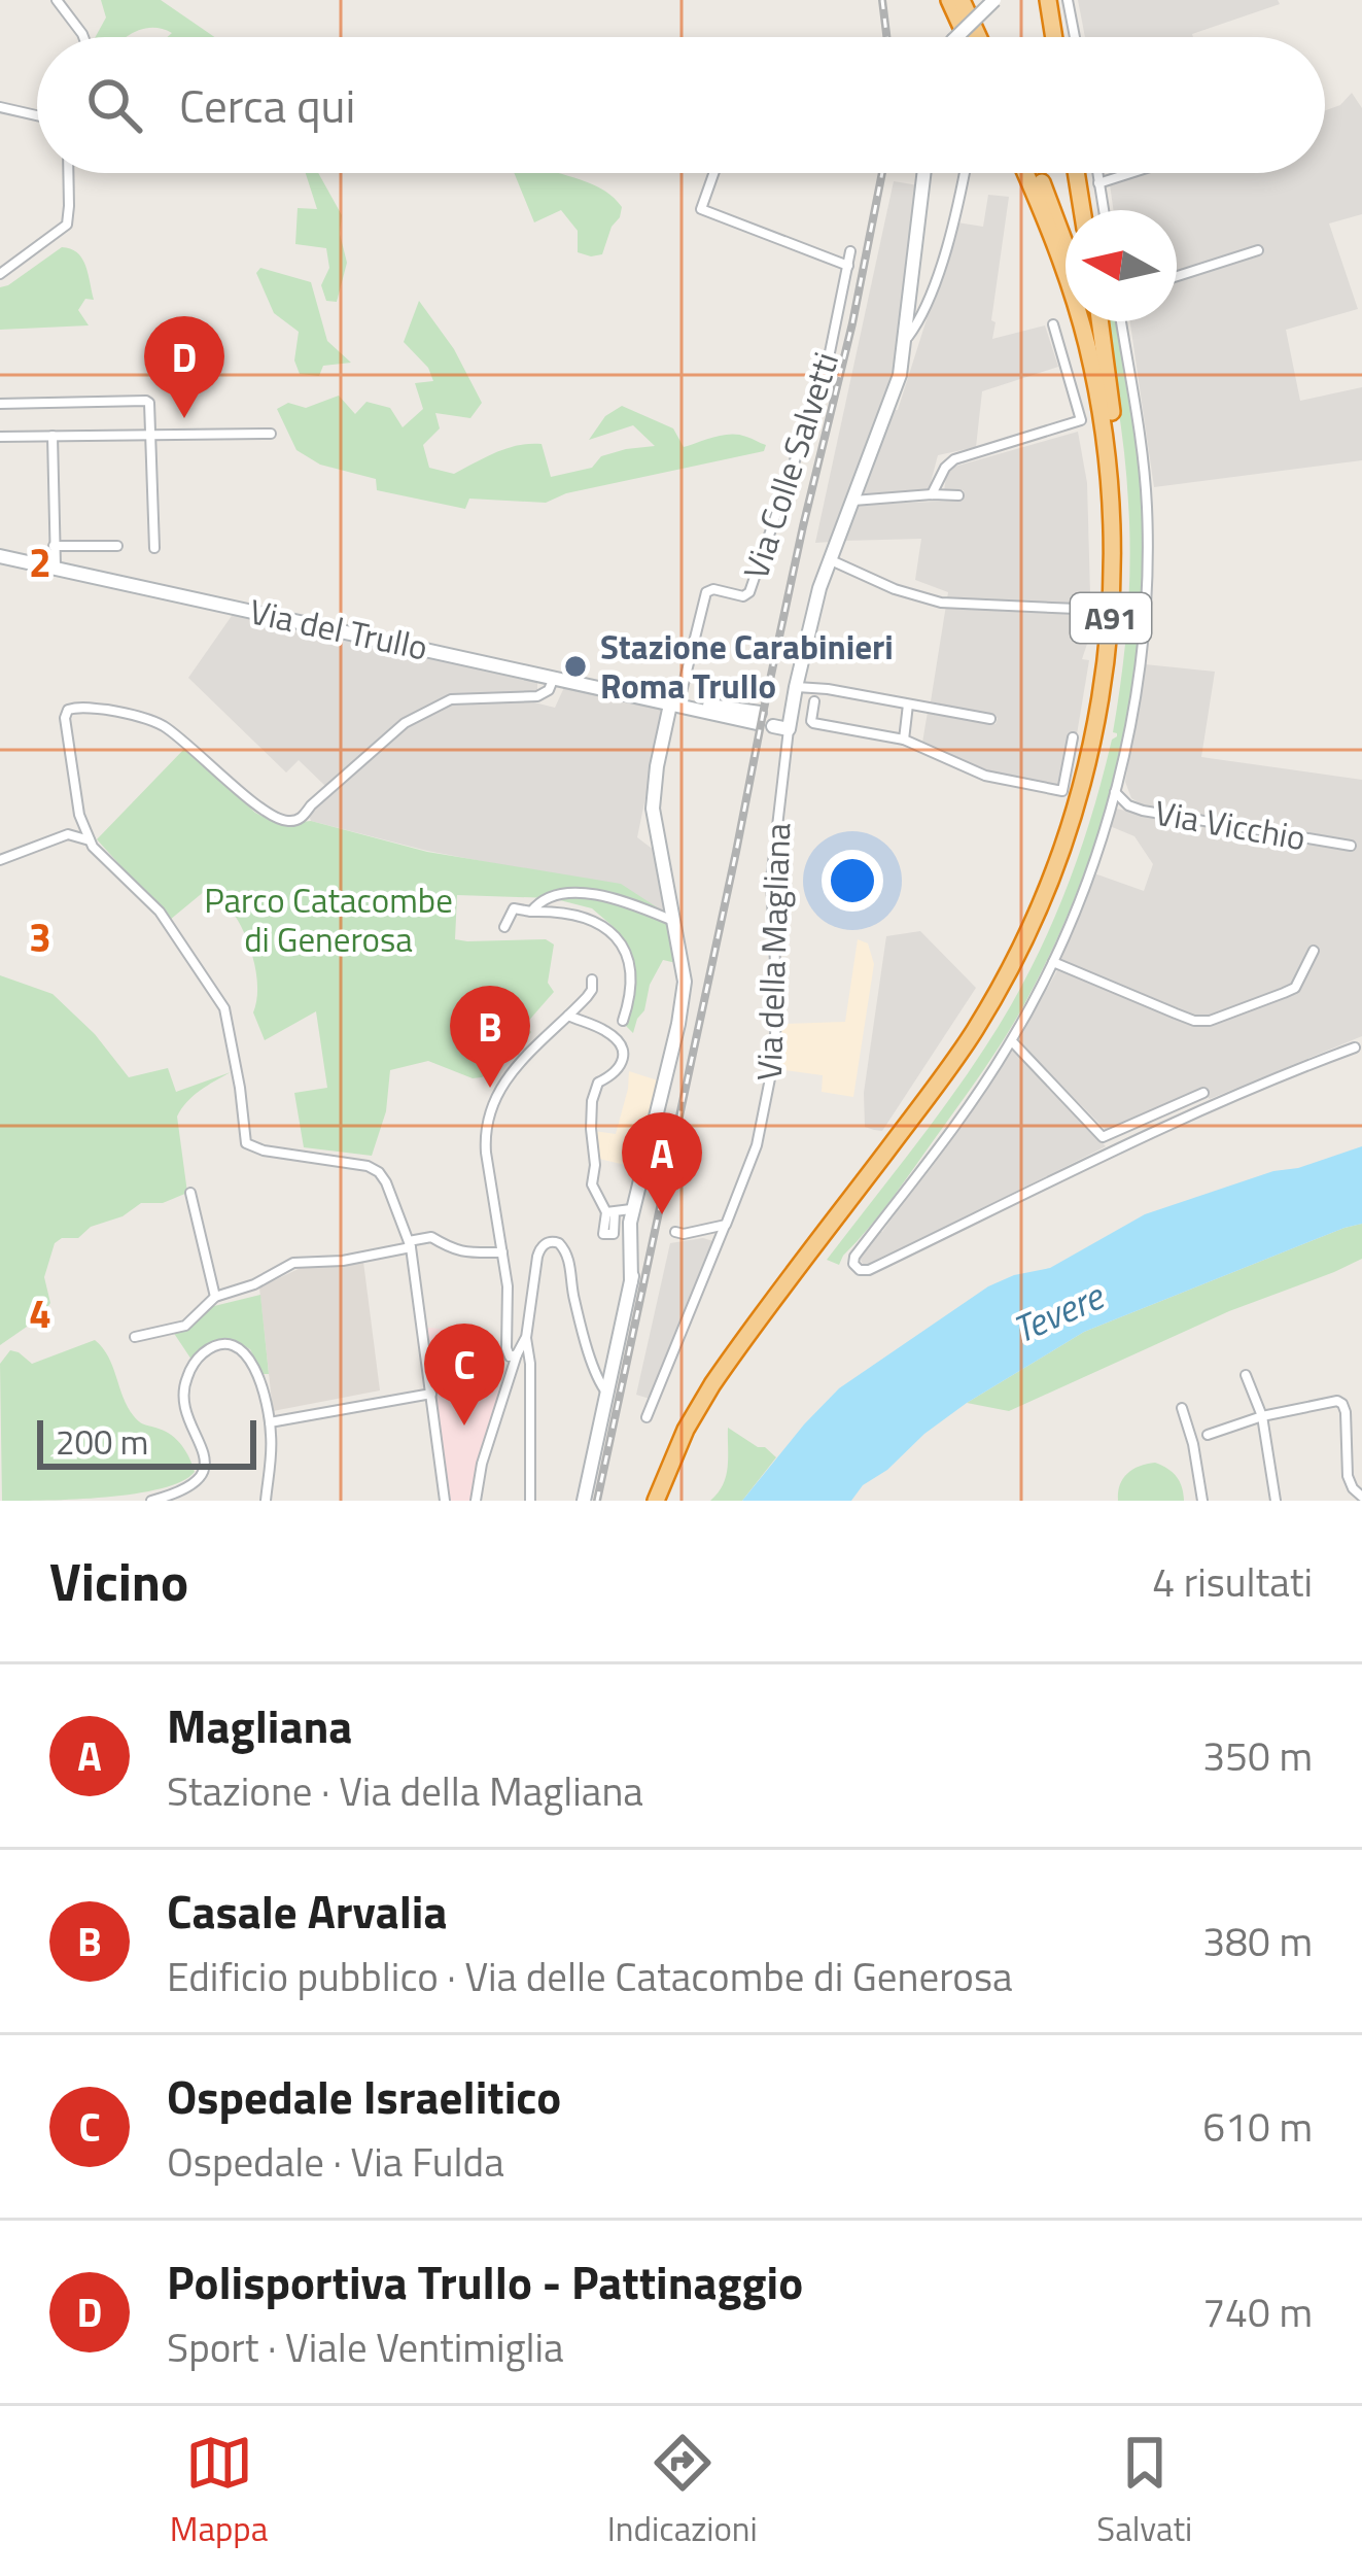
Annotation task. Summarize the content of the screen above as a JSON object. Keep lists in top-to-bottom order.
{
  "streets": {
    "highway": ["A91"],
    "main road": ["Via del Trullo", "Via della Magliana"],
    "street": ["Via Colle Salvetti", "Via Vicchio"]
  },
  "crossings": [
    ["Via Colle Salvetti", "Via del Trullo"]
  ],
  "water": ["Tevere"],
  "parks": ["Parco Catacombe di Generosa"],
  "places": ["Stazione Carabinieri Roma Trullo"],
  "scale_bar": "200 m",
  "north": "left",
  "page": {
    "search": "Cerca qui",
    "pins": [
      "D",
      "B",
      "A",
      "C"
    ],
    "scale": "200 m",
    "heading": ["Vicino", "4 risultati"],
    "list": [
      {
        "mark": "A",
        "name": "Magliana",
        "note": "Stazione · Via della Magliana",
        "value": "350 m"
      },
      {
        "mark": "B",
        "name": "Casale Arvalia",
        "note": "Edificio pubblico · Via delle Catacombe di Generosa",
        "value": "380 m"
      },
      {
        "mark": "C",
        "name": "Ospedale Israelitico",
        "note": "Ospedale · Via Fulda",
        "value": "610 m"
      },
      {
        "mark": "D",
        "name": "Polisportiva Trullo - Pattinaggio",
        "note": "Sport · Viale Ventimiglia",
        "value": "740 m"
      }
    ],
    "nav": ["Mappa", "Indicazioni", "Salvati"]
  },
  "grid": {
    "rows": ["2", "3", "4"]
  }
}
